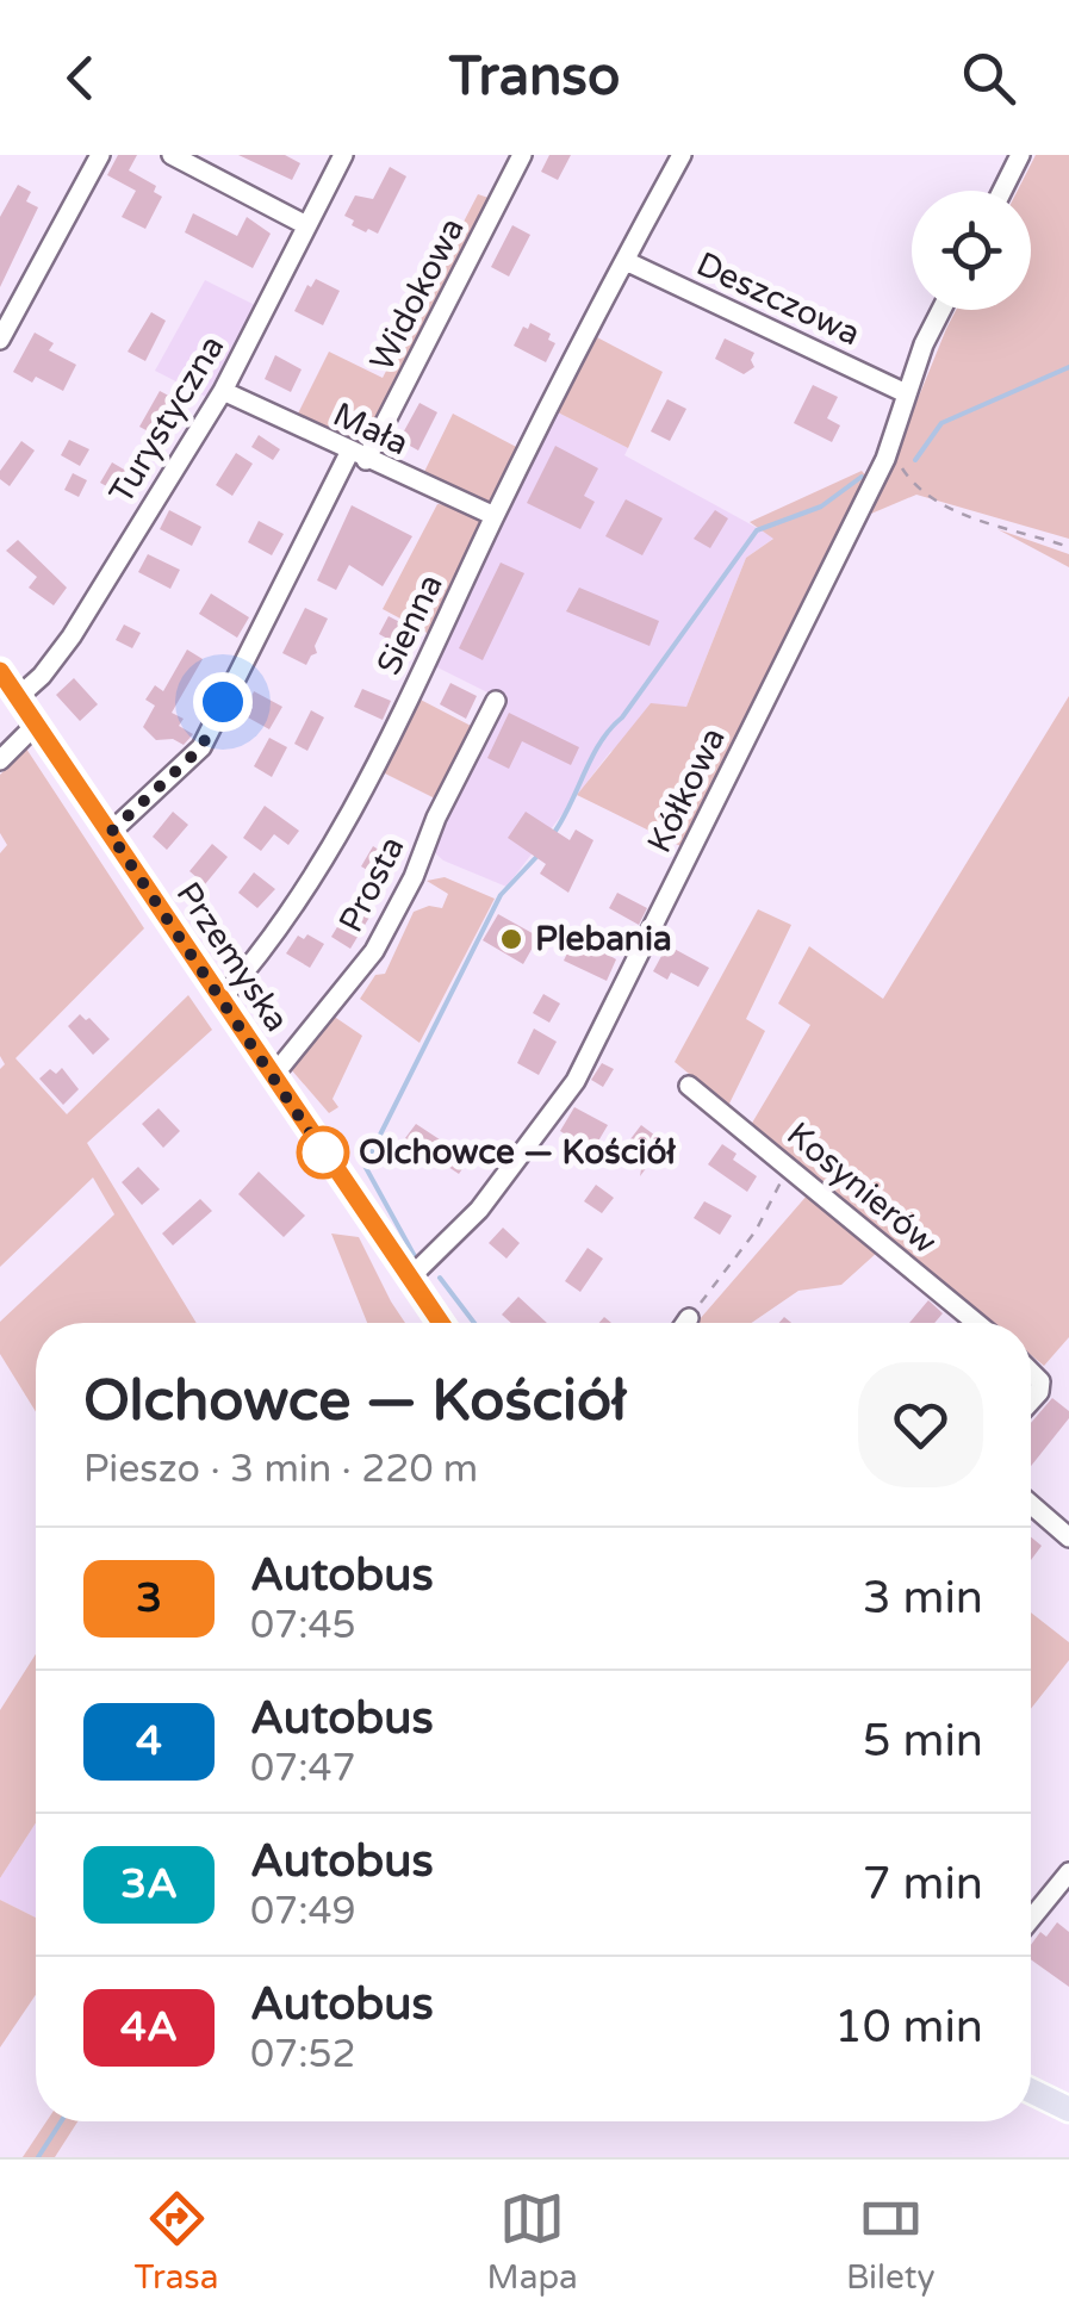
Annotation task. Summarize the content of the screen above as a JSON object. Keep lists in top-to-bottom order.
{
  "streets": {
    "main road": ["Przemyska"],
    "street": [
      "Widokowa",
      "Deszczowa",
      "Turystyczna",
      "Mała",
      "Sienna",
      "Kółkowa",
      "Prosta",
      "Kosynierów"
    ]
  },
  "crossings": [
    ["Widokowa", "Mała"],
    ["Widokowa", "Przemyska"],
    ["Deszczowa", "Sienna"],
    ["Deszczowa", "Kółkowa"],
    ["Turystyczna", "Mała"],
    ["Turystyczna", "Przemyska"],
    ["Mała", "Sienna"],
    ["Sienna", "Przemyska"],
    ["Kółkowa", "Przemyska"],
    ["Prosta", "Przemyska"]
  ],
  "places": ["Plebania", "Olchowce — Kościół"],
  "lines": ["bus line 3"],
  "page": {
    "header": "Transo",
    "heading": ["Olchowce — Kościół", "Pieszo · 3 min · 220 m"],
    "list": [
      {
        "mark": "3",
        "name": "Autobus",
        "note": "07:45",
        "value": "3 min"
      },
      {
        "mark": "4",
        "name": "Autobus",
        "note": "07:47",
        "value": "5 min"
      },
      {
        "mark": "3A",
        "name": "Autobus",
        "note": "07:49",
        "value": "7 min"
      },
      {
        "mark": "4A",
        "name": "Autobus",
        "note": "07:52",
        "value": "10 min"
      }
    ],
    "tabs": ["Trasa", "Mapa", "Bilety"]
  }
}
